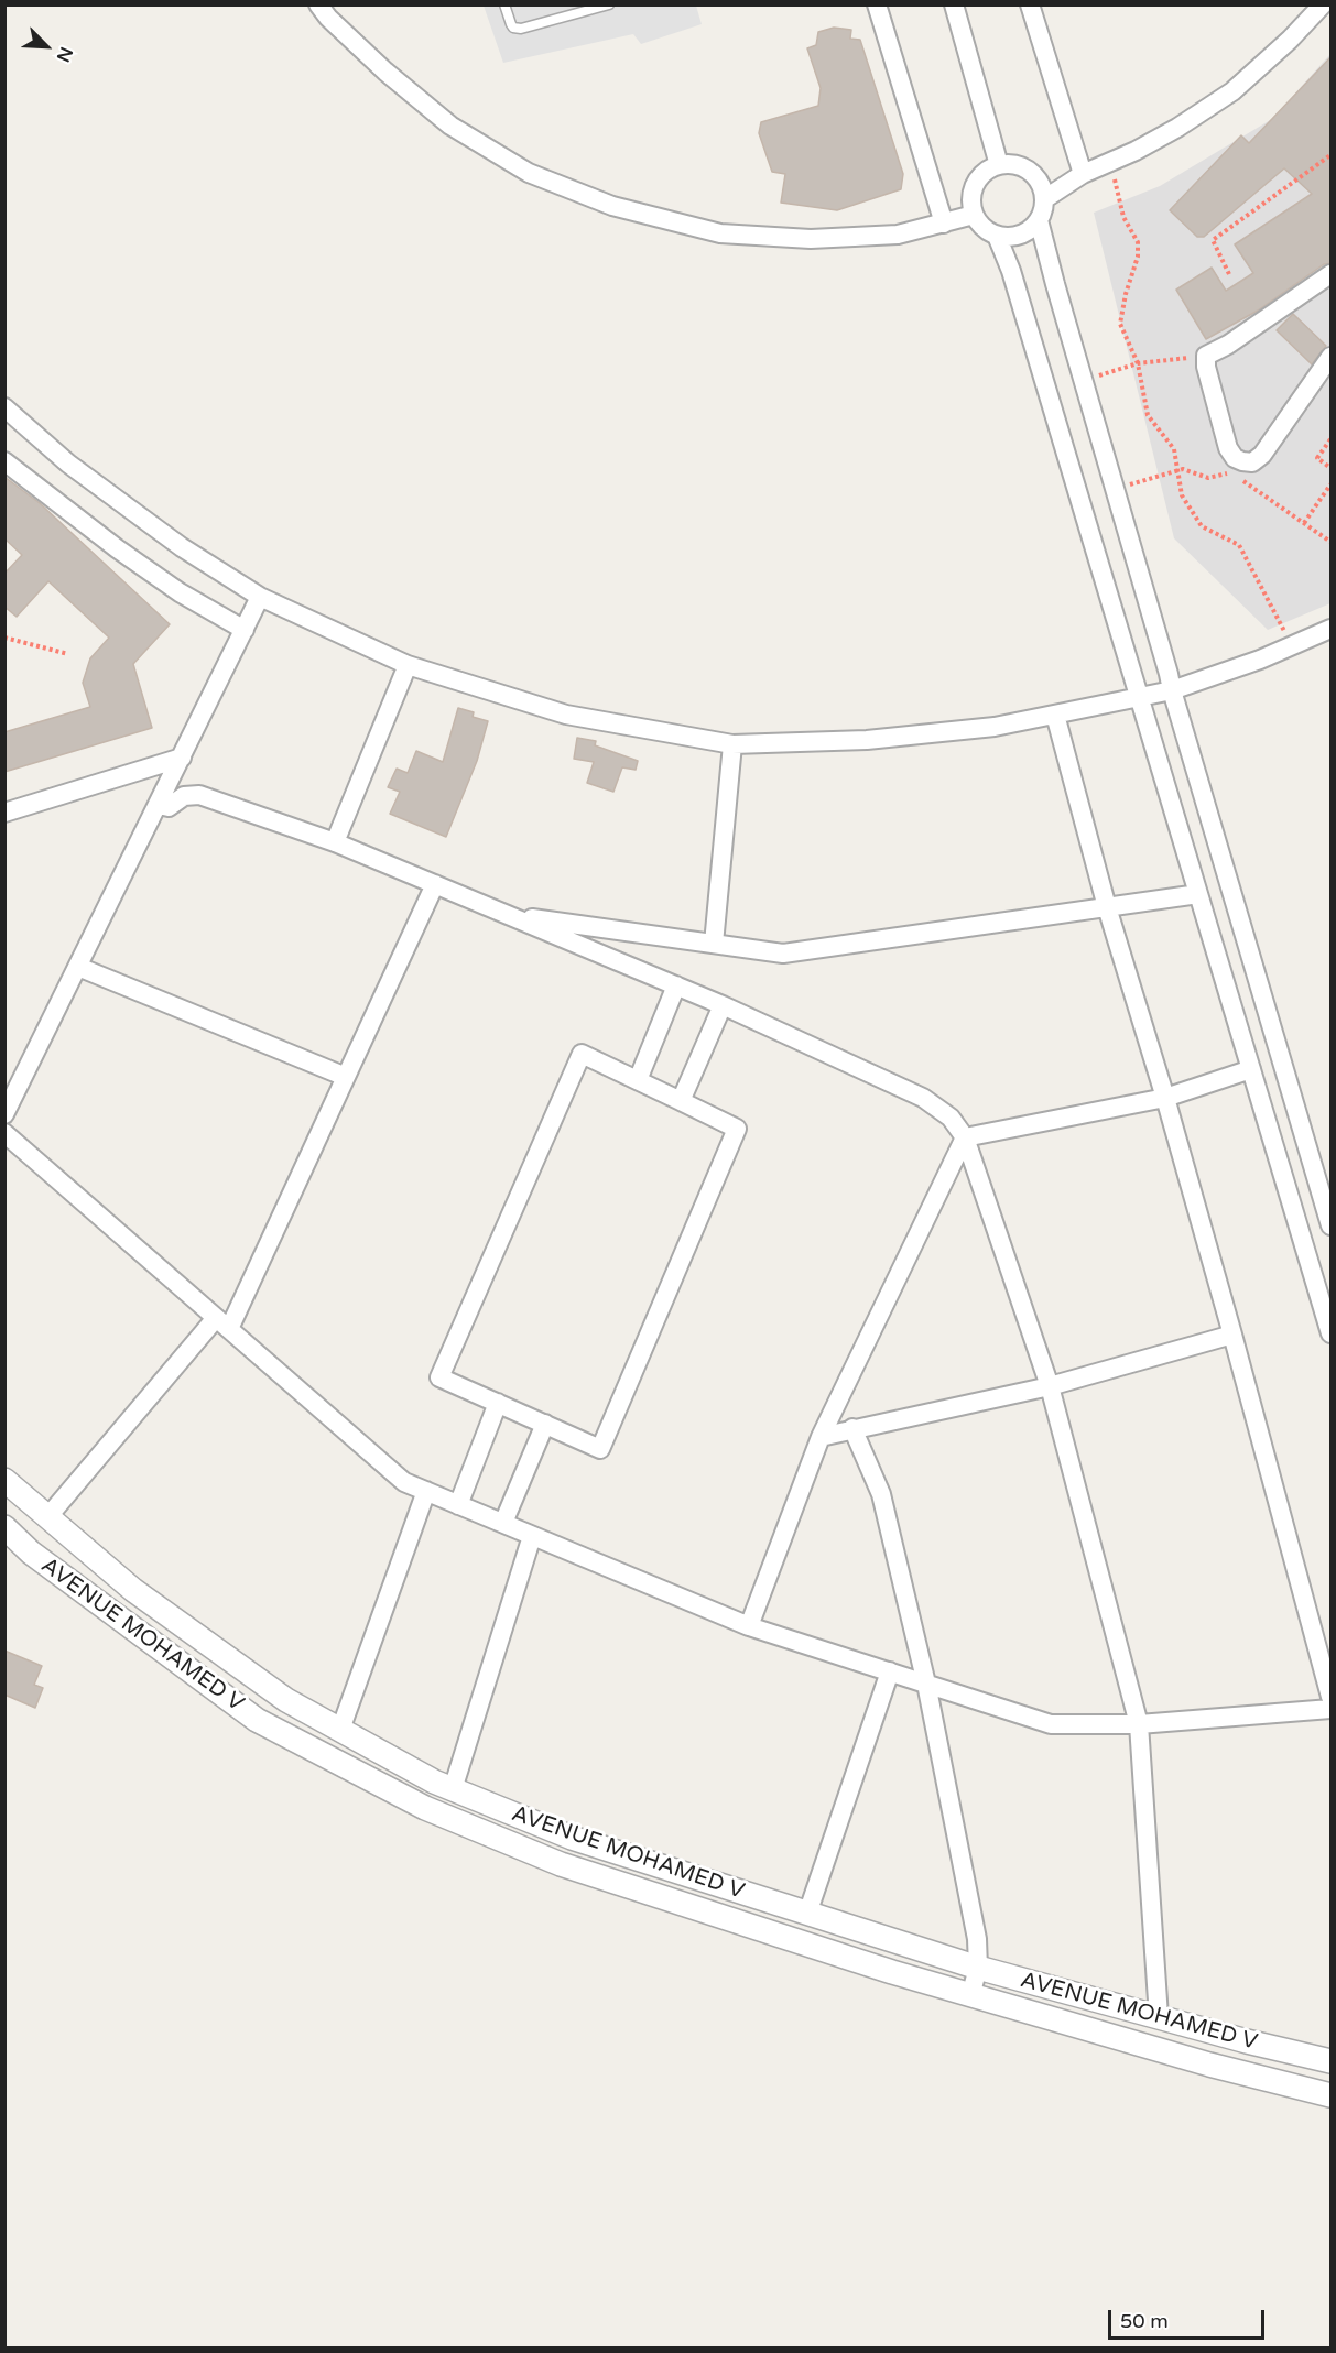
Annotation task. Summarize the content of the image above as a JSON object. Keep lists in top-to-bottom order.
{
  "streets": {
    "street": ["AVENUE MOHAMED V"]
  },
  "scale_bar": "50 m",
  "north": "bottom right"
}
